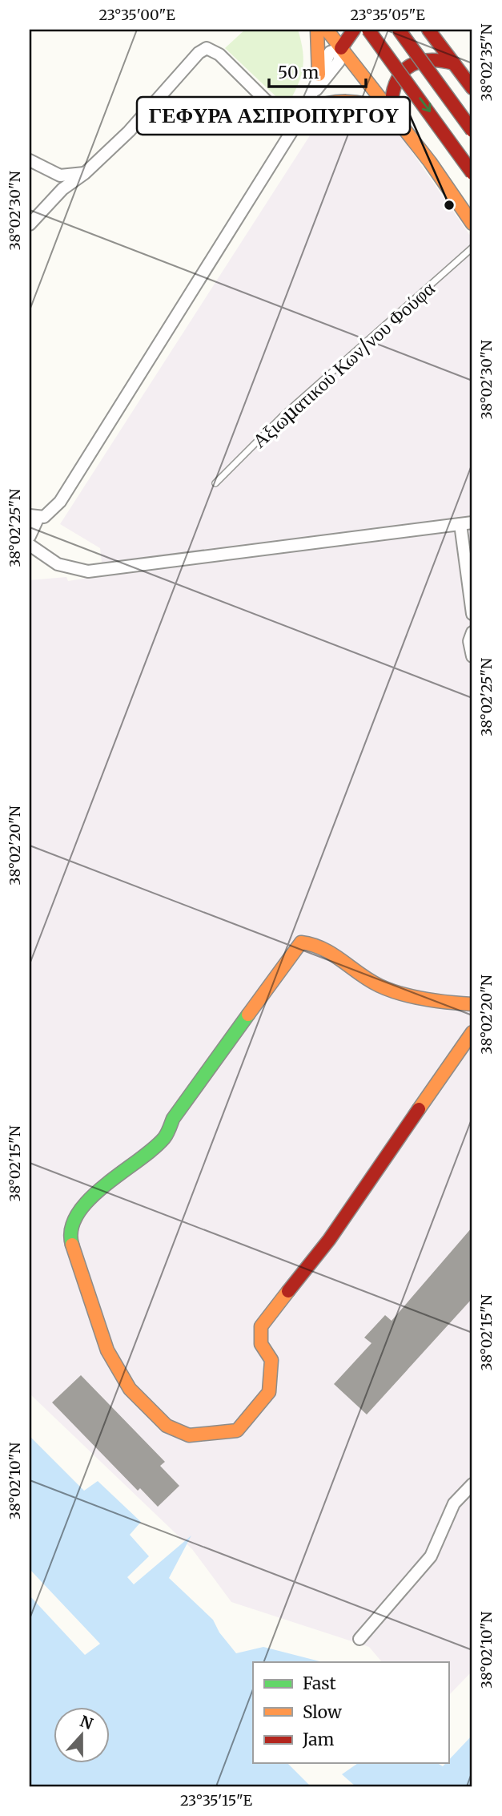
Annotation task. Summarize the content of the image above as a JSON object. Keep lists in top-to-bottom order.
{
  "streets": {
    "lane": ["Αξιωματικού Κων/νου Φούφα"]
  },
  "places": ["ΓΕΦΥΡΑ ΑΣΠΡΟΠΥΡΓΟΥ"],
  "legend": ["Fast", "Slow", "Jam"],
  "scale_bar": "50 m",
  "north": "top",
  "coordinates": [
    "23°35'00\"E",
    "23°35'05\"E",
    "38°02'35\"N",
    "38°02'30\"N",
    "38°02'25\"N",
    "38°02'20\"N",
    "38°02'15\"N",
    "38°02'10\"N",
    "23°35'15\"E"
  ]
}
